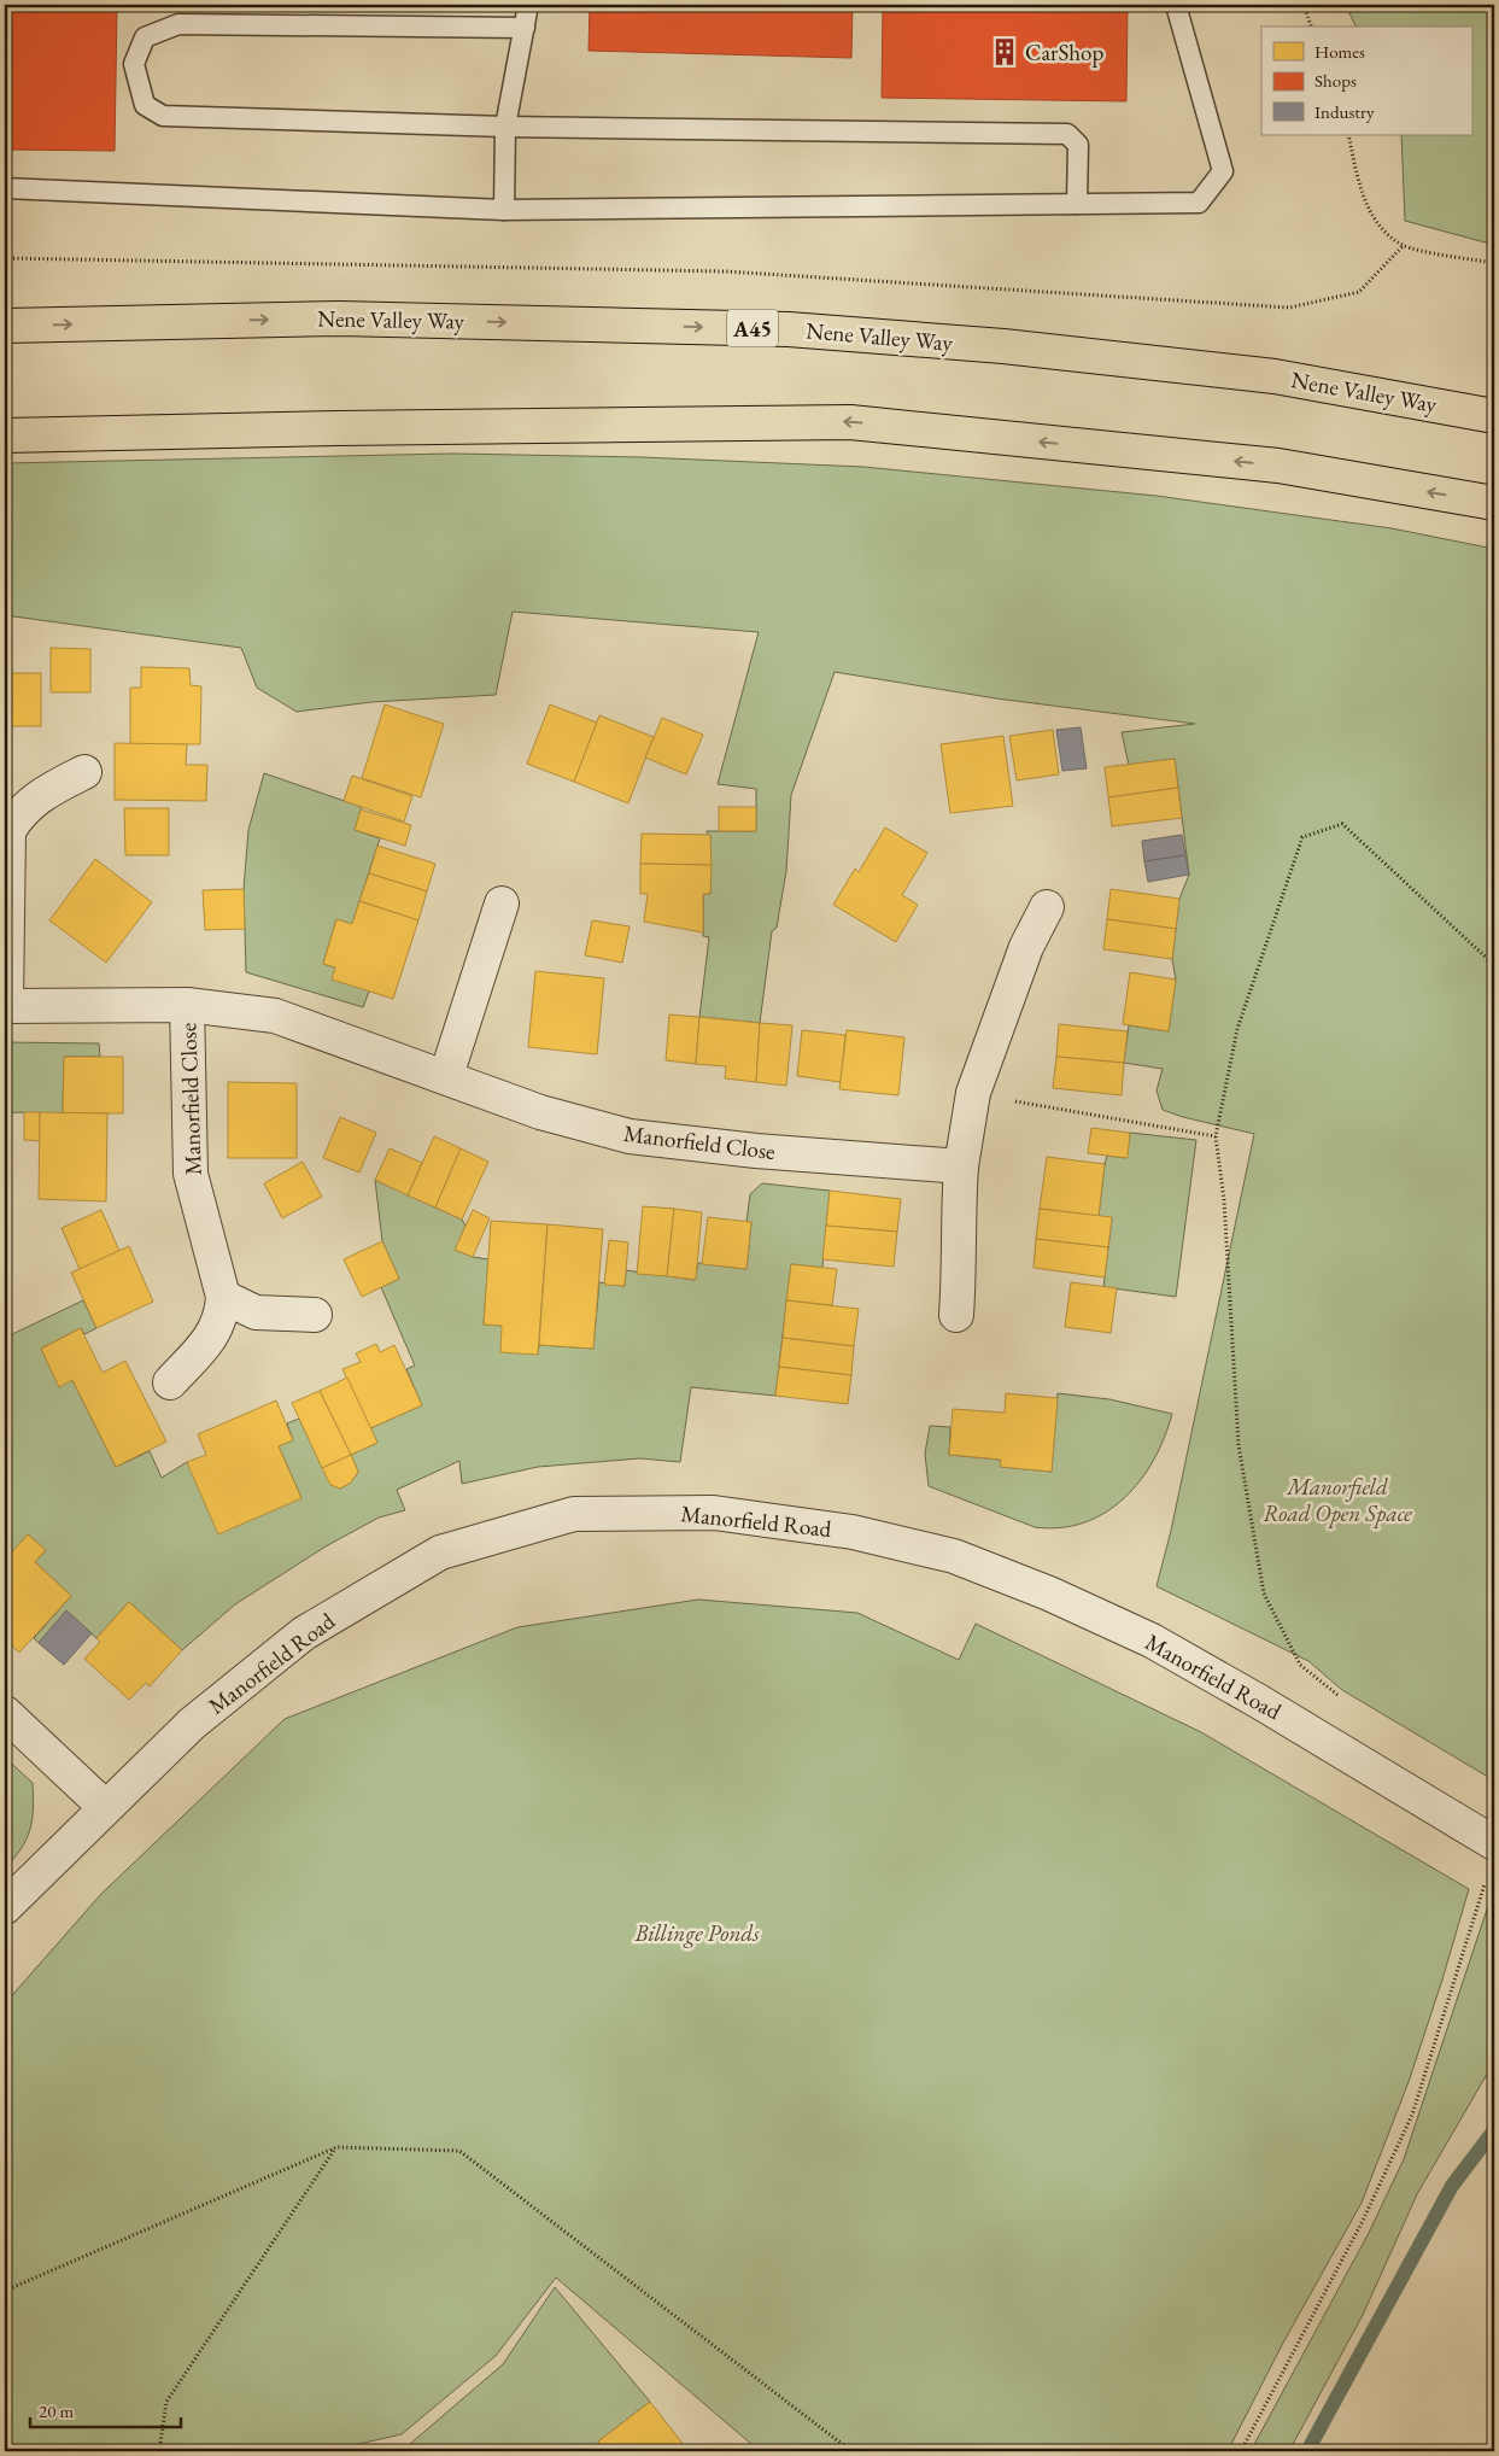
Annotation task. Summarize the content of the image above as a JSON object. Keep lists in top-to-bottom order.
{
  "streets": {
    "highway": ["Nene Valley Way", "A45"],
    "street": ["Manorfield Close", "Manorfield Road"]
  },
  "parks": ["Manorfield Road Open Space", "Billinge Ponds"],
  "places": {
    "building": ["CarShop"]
  },
  "legend": ["Homes", "Shops", "Industry"],
  "scale_bar": "20 m"
}
